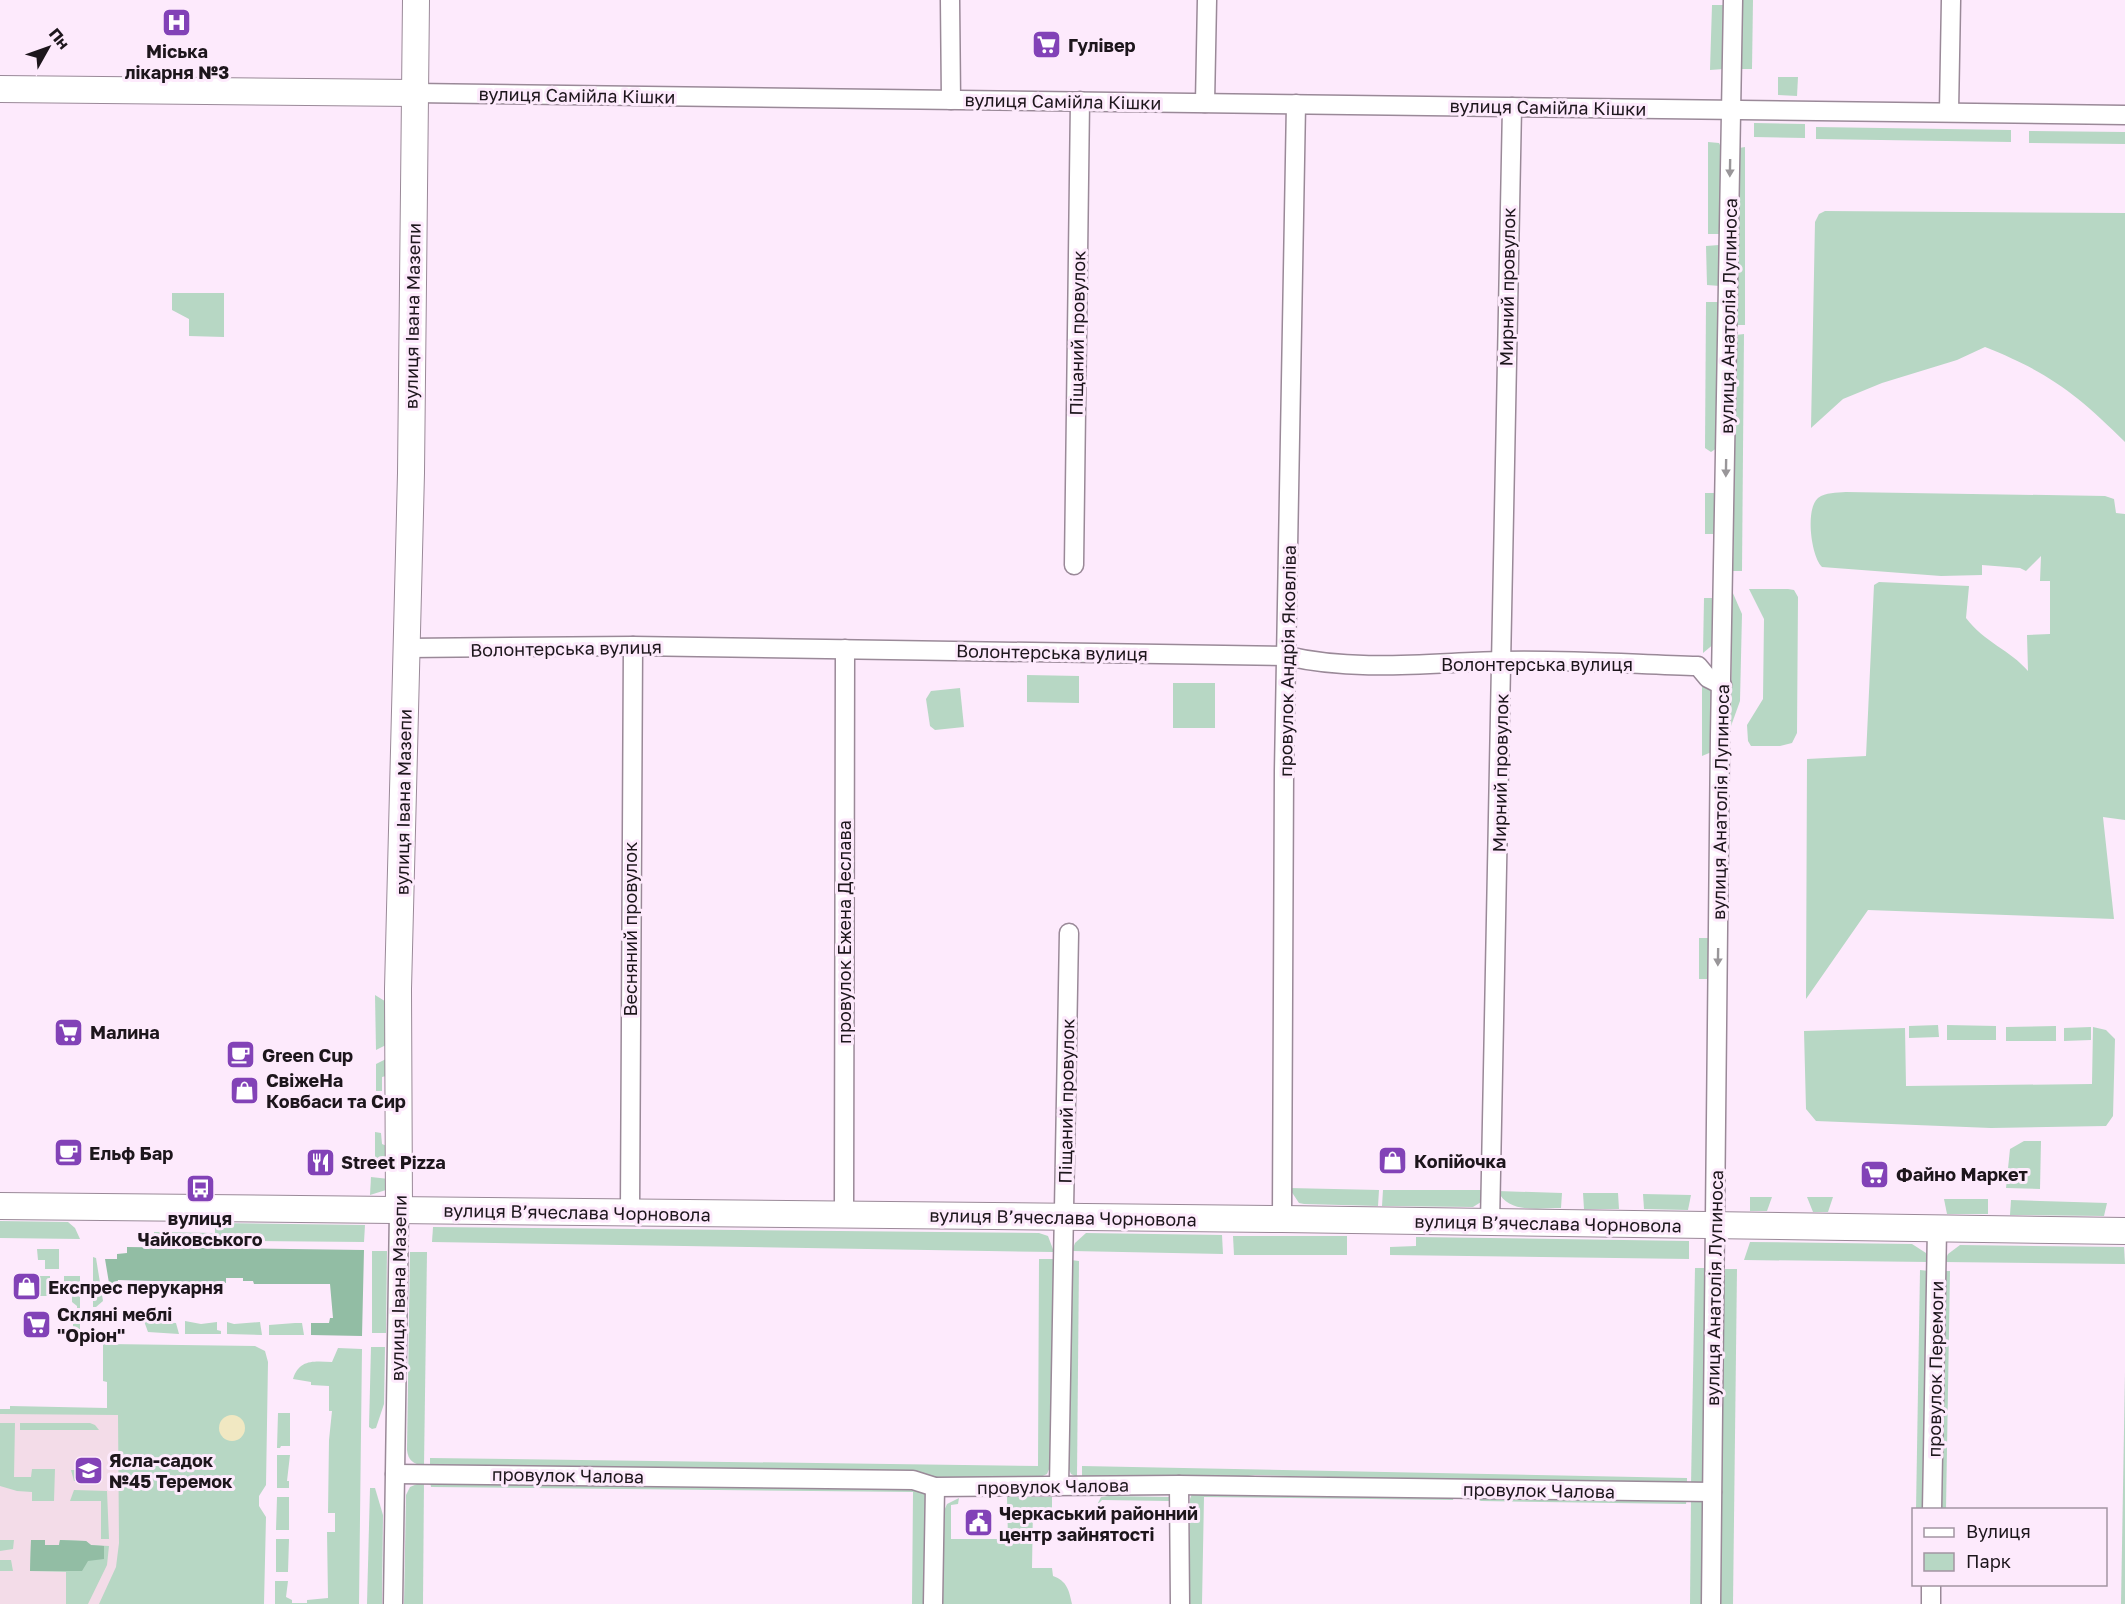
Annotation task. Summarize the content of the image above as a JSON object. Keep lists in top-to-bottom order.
{
  "streets": {
    "main road": ["вулиця Самійла Кішки", "вулиця Івана Мазепи", "вулиця Вʼячеслава Чорновола"],
    "street": [
      "Мирний провулок",
      "вулиця Анатолія Лупиноса",
      "Піщаний провулок",
      "Волонтерська вулиця",
      "провулок Андрія Яковліва",
      "Весняний провулок",
      "провулок Ежена Деслава",
      "провулок Перемоги",
      "провулок Чалова"
    ]
  },
  "crossings": [
    ["вулиця Самійла Кішки", "Мирний провулок"],
    ["вулиця Самійла Кішки", "вулиця Івана Мазепи"],
    ["вулиця Самійла Кішки", "вулиця Анатолія Лупиноса"],
    ["вулиця Самійла Кішки", "Піщаний провулок"],
    ["вулиця Самійла Кішки", "провулок Андрія Яковліва"],
    ["Мирний провулок", "Волонтерська вулиця"],
    ["Мирний провулок", "вулиця Вʼячеслава Чорновола"],
    ["вулиця Івана Мазепи", "Волонтерська вулиця"],
    ["вулиця Івана Мазепи", "вулиця Вʼячеслава Чорновола"],
    ["вулиця Івана Мазепи", "провулок Чалова"],
    ["вулиця Анатолія Лупиноса", "вулиця Вʼячеслава Чорновола"],
    ["вулиця Анатолія Лупиноса", "провулок Чалова"],
    ["Піщаний провулок", "вулиця Вʼячеслава Чорновола"],
    ["Піщаний провулок", "провулок Чалова"],
    ["Волонтерська вулиця", "провулок Андрія Яковліва"],
    ["Волонтерська вулиця", "Весняний провулок"],
    ["Волонтерська вулиця", "провулок Ежена Деслава"],
    ["провулок Андрія Яковліва", "вулиця Вʼячеслава Чорновола"],
    ["Весняний провулок", "вулиця Вʼячеслава Чорновола"],
    ["провулок Ежена Деслава", "вулиця Вʼячеслава Чорновола"],
    ["вулиця Вʼячеслава Чорновола", "провулок Перемоги"]
  ],
  "one_way": ["вулиця Анатолія Лупиноса"],
  "places": {
    "hospital": ["Міська лікарня №3"],
    "supermarket": [
      "Гулівер",
      "Малина",
      "Файно Маркет",
      "Скляні меблі \"Оріон\""
    ],
    "cafe": ["Green Cup", "Ельф Бар"],
    "shop": ["СвіжеНа Ковбаси та Сир", "Копійочка", "Експрес перукарня"],
    "restaurant": ["Street Pizza"],
    "bus stop": ["вулиця Чайковського"],
    "school or university": ["Ясла-садок №45 Теремок"],
    "public building": ["Черкаський районний центр зайнятості"]
  },
  "legend": ["Вулиця", "Парк"],
  "north": "top right"
}
